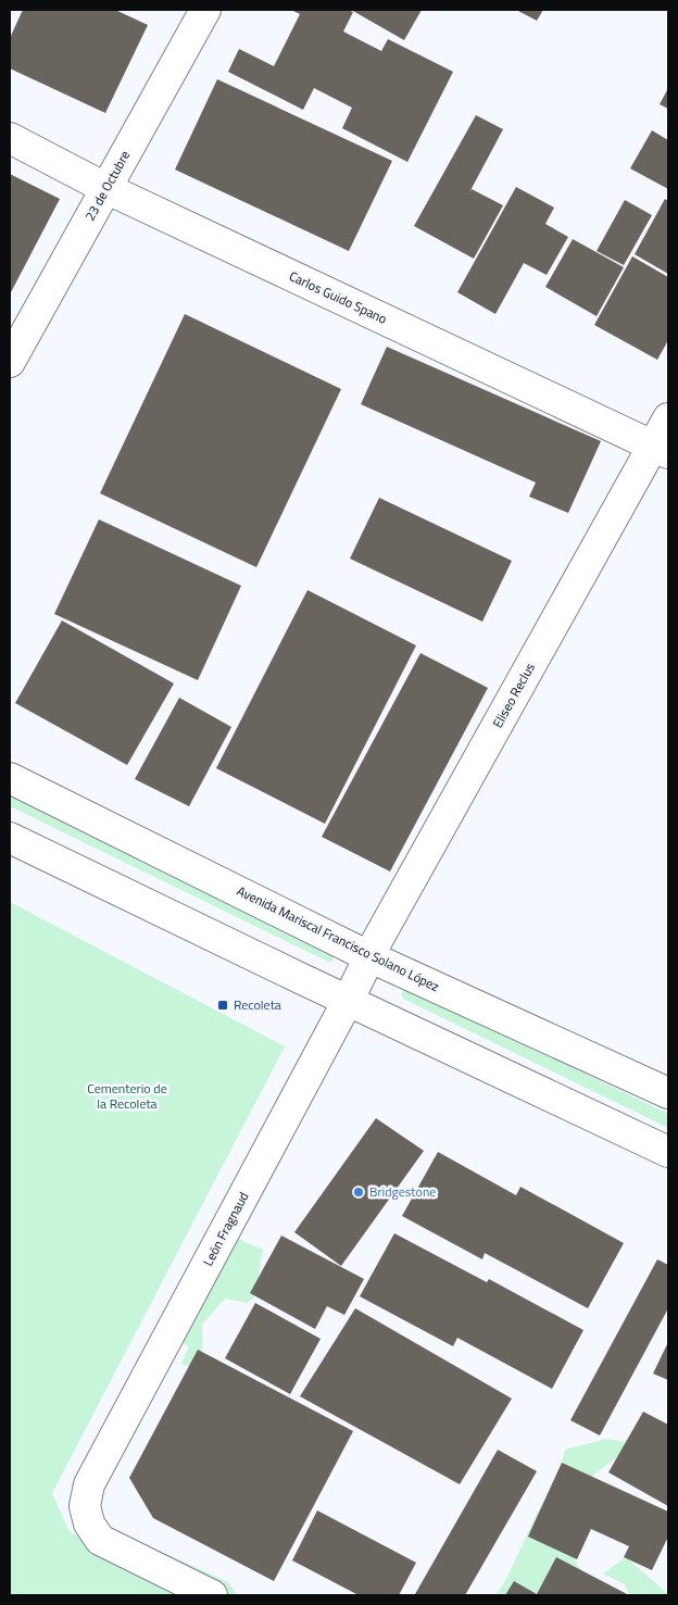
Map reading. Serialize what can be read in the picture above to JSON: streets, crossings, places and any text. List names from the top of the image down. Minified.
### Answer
{"streets":{"main road":["23 de Octubre","Carlos Guido Spano","Eliseo Reclus","Avenida Mariscal Francisco Solano López","León Fragnaud"]},"crossings":[["23 de Octubre","Carlos Guido Spano"],["Carlos Guido Spano","Eliseo Reclus"],["Eliseo Reclus","Avenida Mariscal Francisco Solano López"],["Eliseo Reclus","León Fragnaud"],["Avenida Mariscal Francisco Solano López","León Fragnaud"]],"parks":["Cementerio de la Recoleta"],"places":{"transit":["Recoleta"],"other":["Bridgestone"]}}
